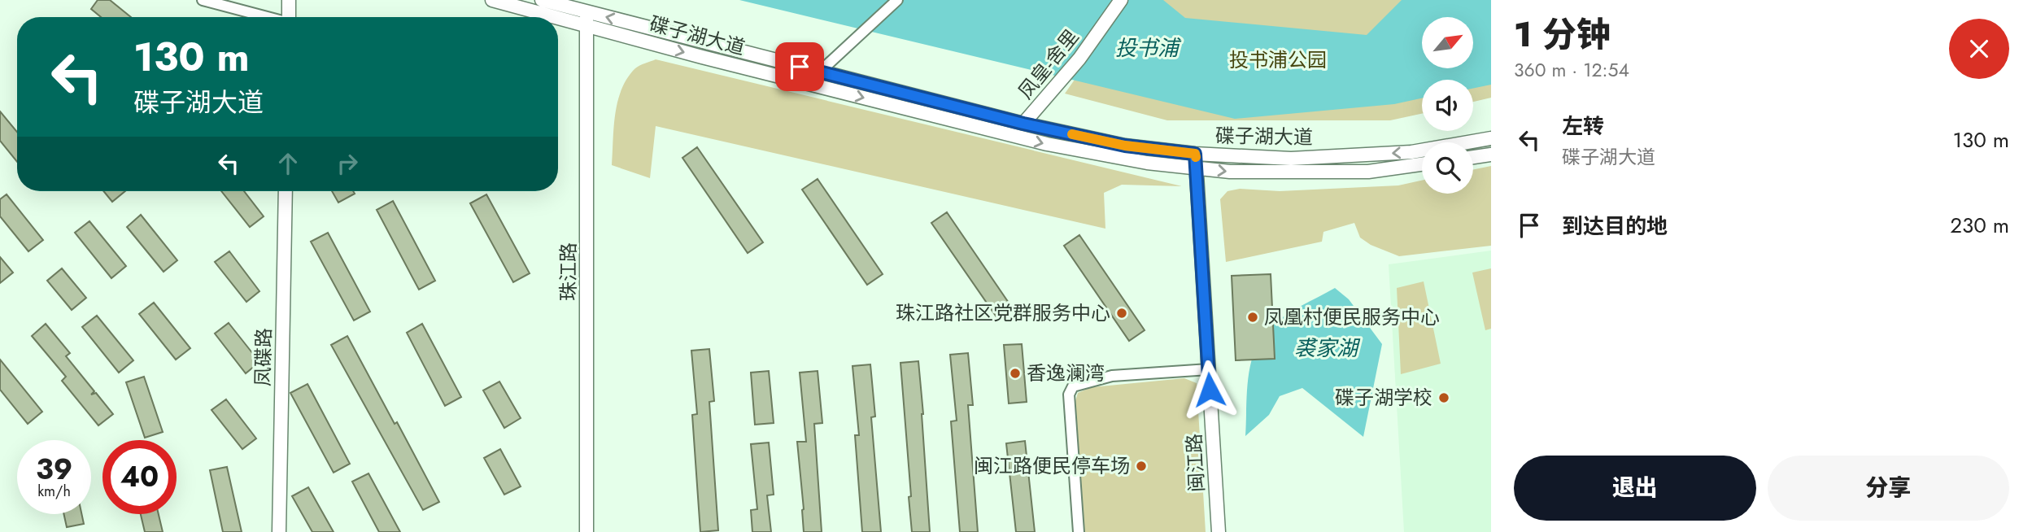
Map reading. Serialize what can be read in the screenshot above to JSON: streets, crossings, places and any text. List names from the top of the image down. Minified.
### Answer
{"streets":{"main road":["碟子湖大道","凤皇-舍里","珠江路","凤碟路","闽江路"]},"crossings":[["碟子湖大道","凤皇-舍里"],["碟子湖大道","珠江路"],["碟子湖大道","闽江路"]],"water":["投书浦","裘家湖"],"parks":["投书浦公园"],"places":["珠江路社区党群服务中心","凤凰村便民服务中心","香逸澜湾","碟子湖学校","闽江路便民停车场"],"north":"top right","page":{"heading":["1 分钟","360 m · 12:54"],"turn":["130 m","碟子湖大道"],"list":[{"name":"左转","note":"碟子湖大道","value":"130 m"},{"name":"到达目的地","value":"230 m"}],"speed":"39 km/h","limit":"40","buttons":["退出","分享"]}}
